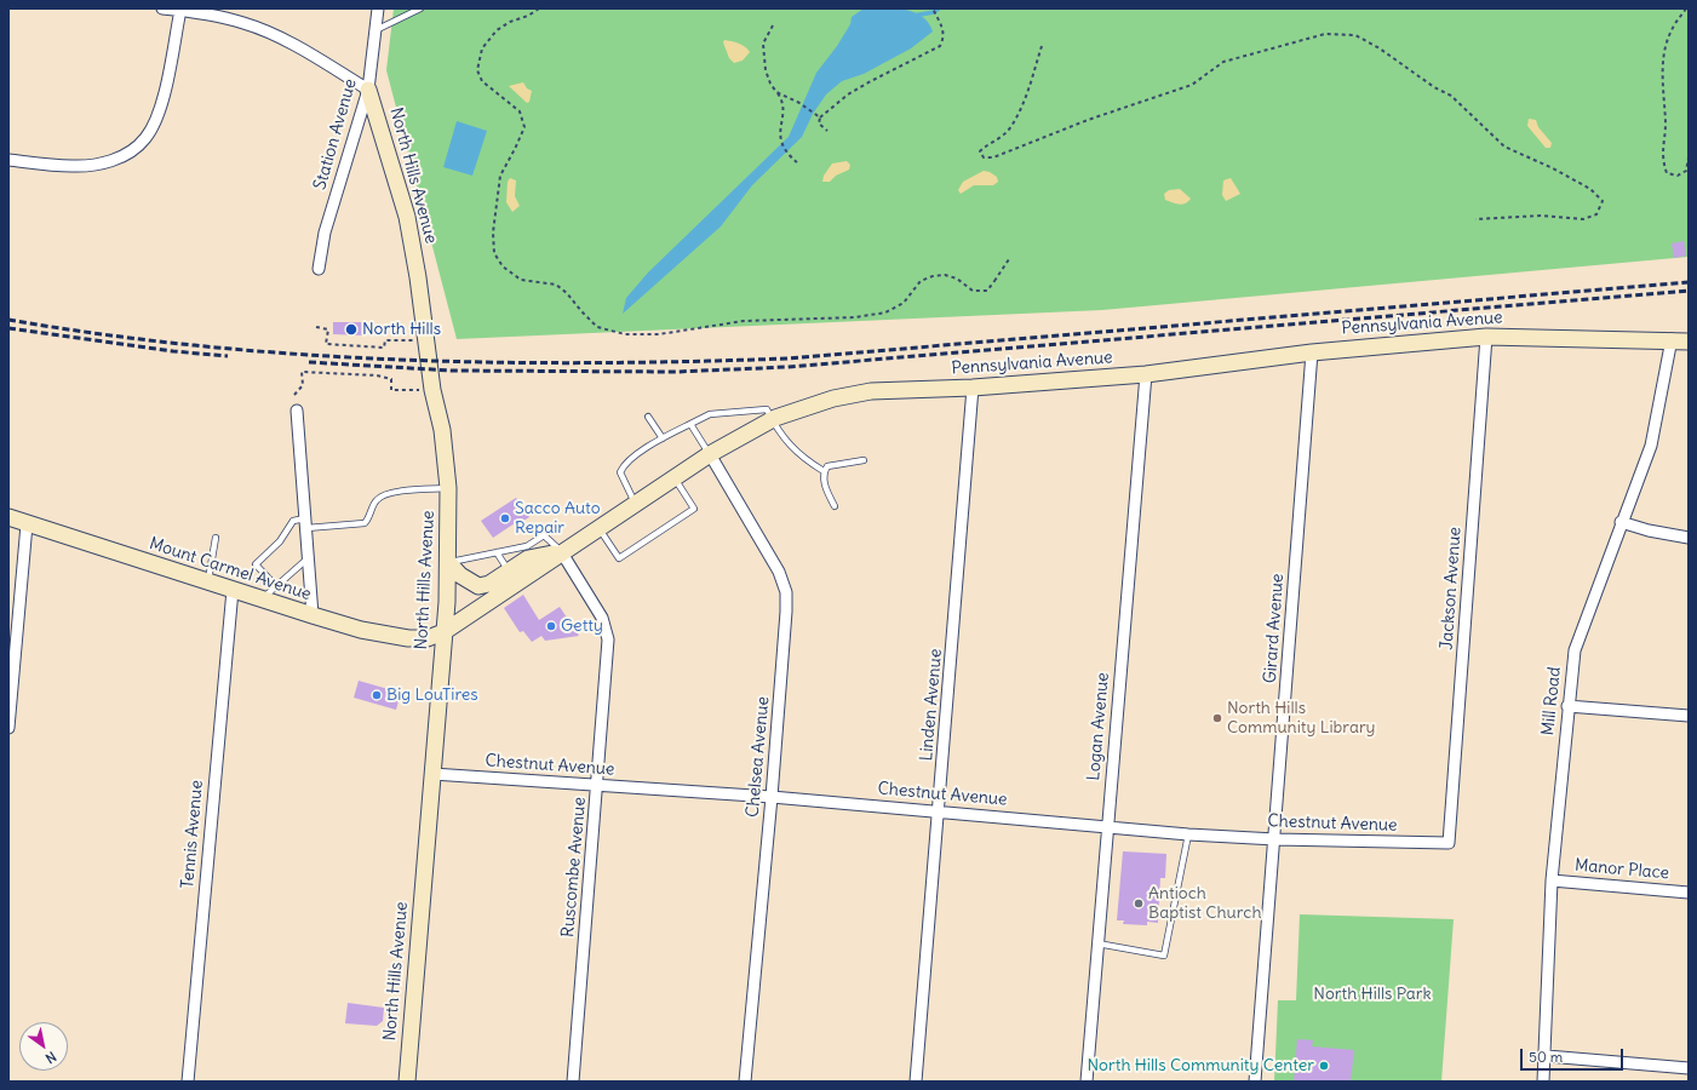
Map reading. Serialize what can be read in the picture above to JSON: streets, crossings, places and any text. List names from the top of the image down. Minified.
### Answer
{"streets":{"main road":["North Hills Avenue","Pennsylvania Avenue","Mount Carmel Avenue"],"street":["Station Avenue","Jackson Avenue","Girard Avenue","Mill Road","Linden Avenue","Logan Avenue","Chelsea Avenue","Chestnut Avenue","Tennis Avenue","Ruscombe Avenue","Manor Place"]},"crossings":[["Station Avenue","North Hills Avenue"],["North Hills Avenue","Pennsylvania Avenue"],["North Hills Avenue","Mount Carmel Avenue"],["North Hills Avenue","Chestnut Avenue"],["Pennsylvania Avenue","Mount Carmel Avenue"],["Pennsylvania Avenue","Jackson Avenue"],["Pennsylvania Avenue","Girard Avenue"],["Pennsylvania Avenue","Mill Road"],["Pennsylvania Avenue","Linden Avenue"],["Pennsylvania Avenue","Logan Avenue"],["Pennsylvania Avenue","Chelsea Avenue"],["Pennsylvania Avenue","Ruscombe Avenue"],["Mount Carmel Avenue","Tennis Avenue"],["Jackson Avenue","Chestnut Avenue"],["Girard Avenue","Chestnut Avenue"],["Mill Road","Manor Place"],["Linden Avenue","Chestnut Avenue"],["Logan Avenue","Chestnut Avenue"],["Chelsea Avenue","Chestnut Avenue"],["Chestnut Avenue","Ruscombe Avenue"]],"parks":["North Hills Park"],"places":["North Hills","Sacco Auto Repair","Getty","Big LouTires","North Hills Community Library","Antioch Baptist Church","North Hills Community Center"],"scale_bar":"50 m","north":"bottom right"}
